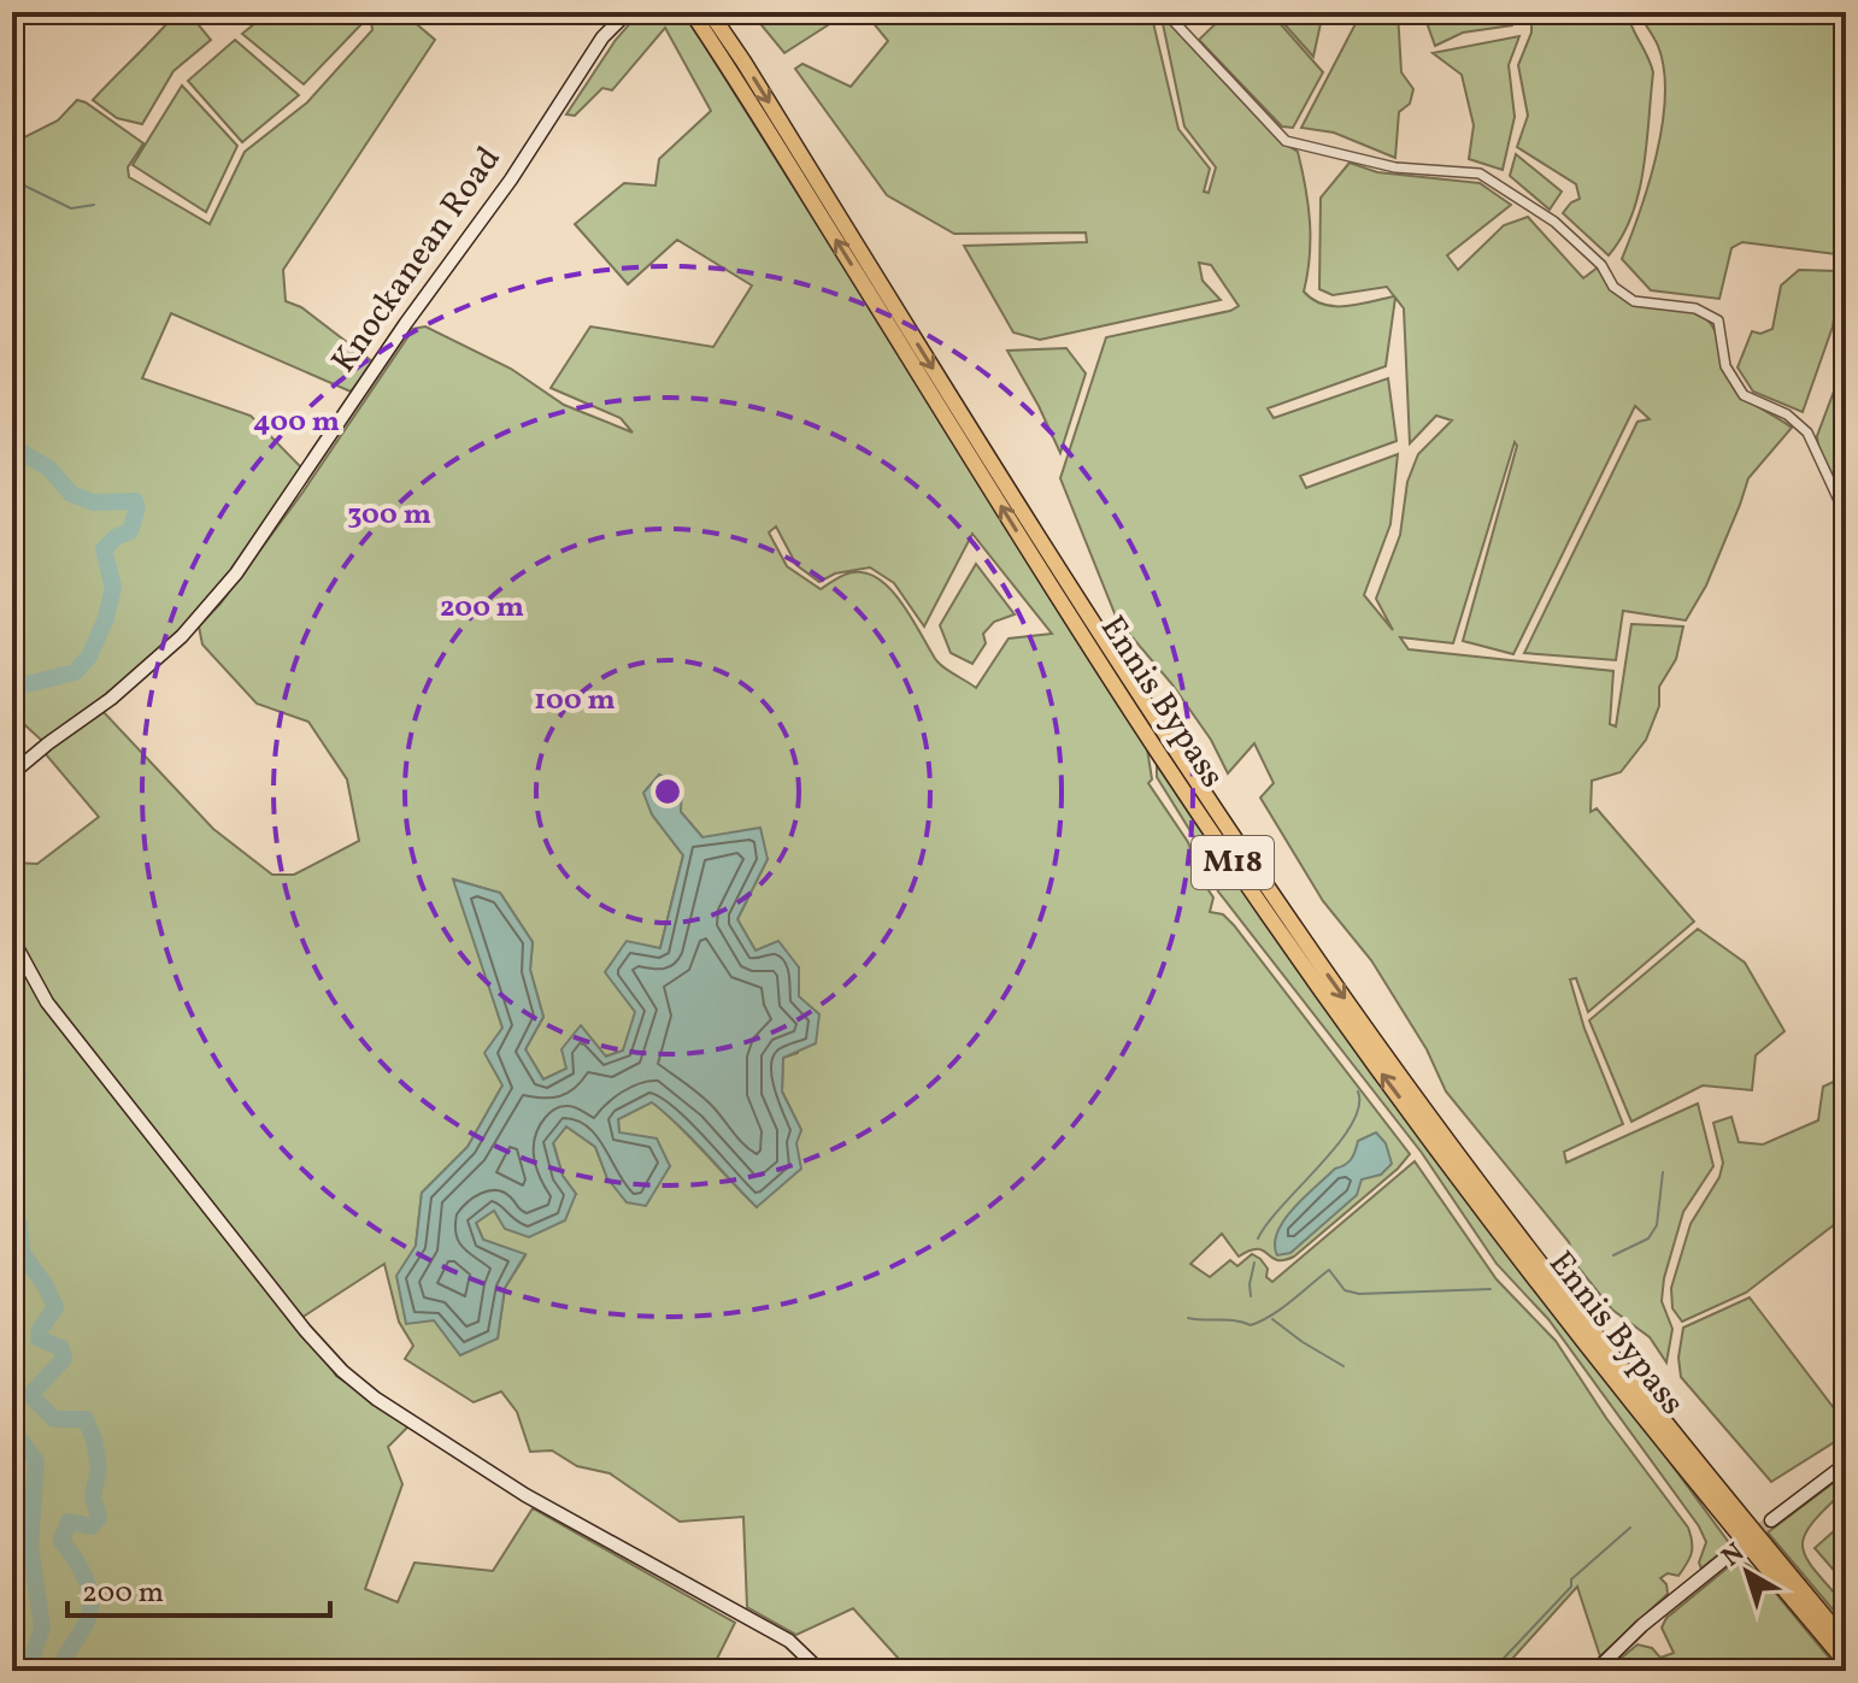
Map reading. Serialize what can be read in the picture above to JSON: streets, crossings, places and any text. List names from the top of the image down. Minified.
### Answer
{"streets":{"highway":["Ennis Bypass","M18"],"street":["Knockanean Road"]},"scale_bar":"200 m","north":"top left","rings":["400 m","300 m","200 m","100 m"]}
